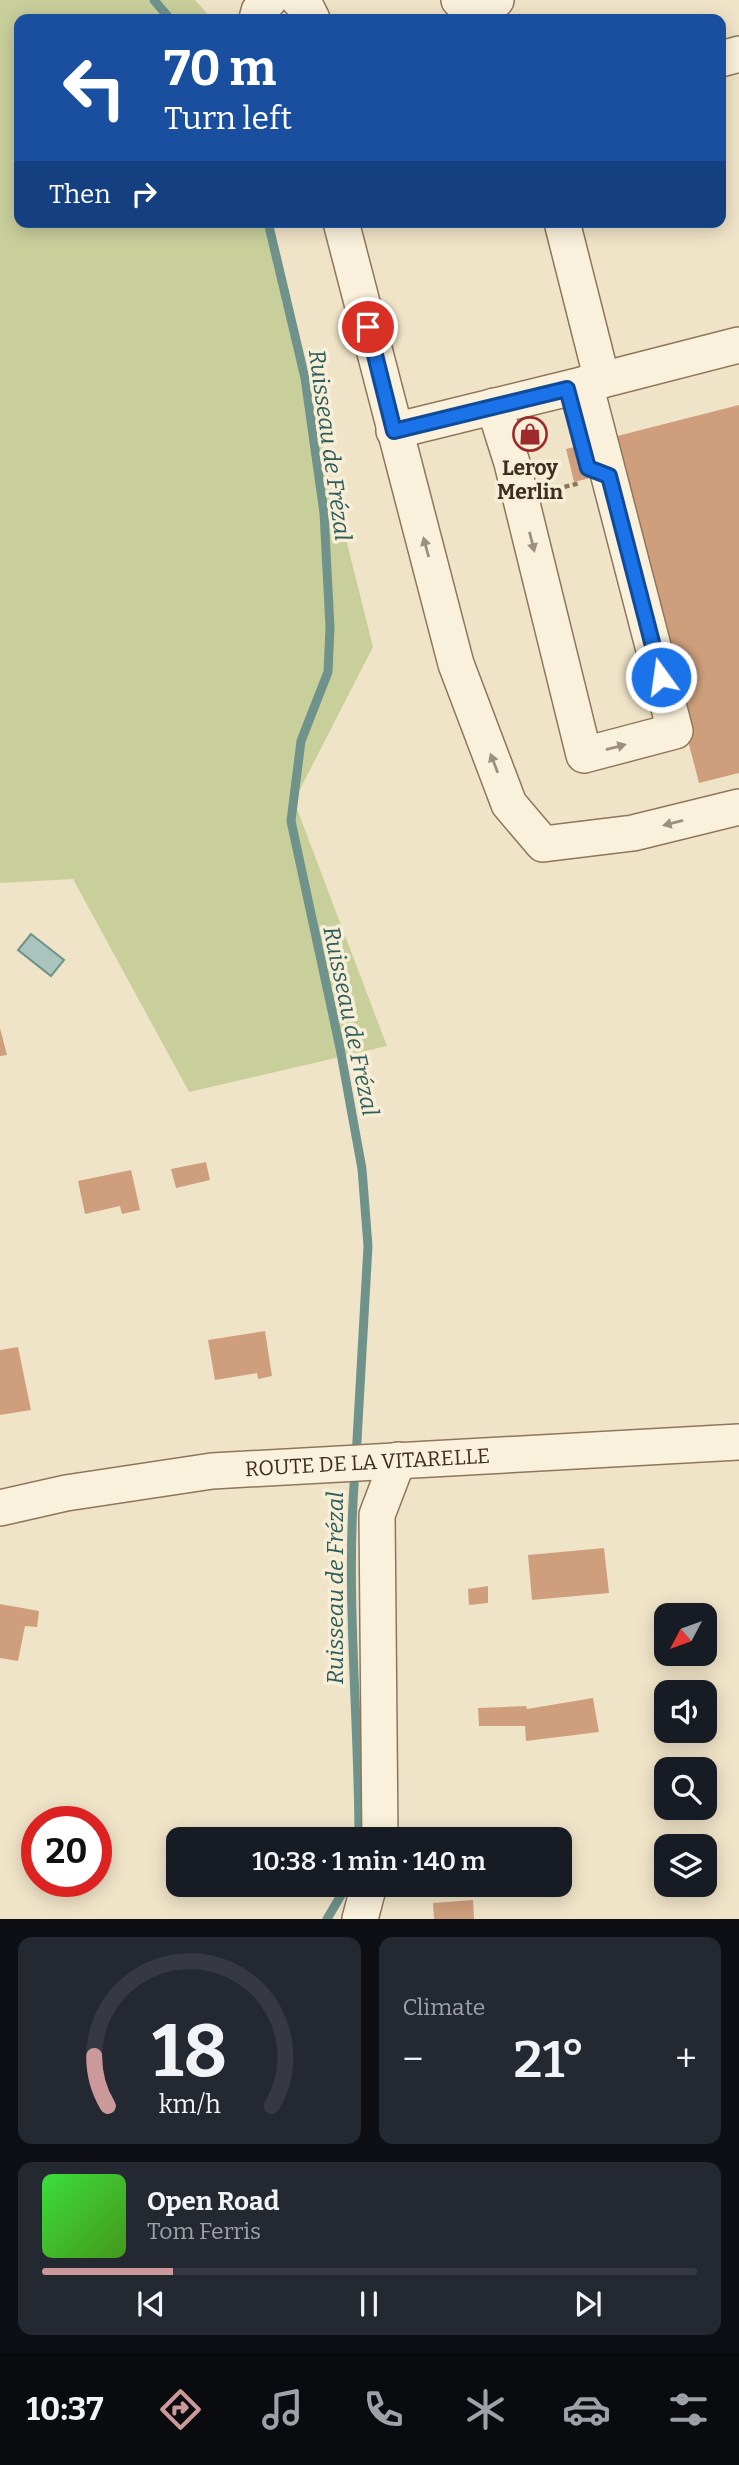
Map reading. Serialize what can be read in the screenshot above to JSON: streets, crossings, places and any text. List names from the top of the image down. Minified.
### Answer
{"streets":{"street":["ROUTE DE LA VITARELLE"]},"water":["Ruisseau de Frézal"],"places":{"shop":["Leroy Merlin"]},"north":"bottom left","page":{"turn":["70 m","Turn left"],"then":"Then","limit":"20","trip":"10:38 · 1 min · 140 m","tile":"Climate","heat":["−","21°","+"],"song":["Open Road","Tom Ferris"],"tabs":"10:37","gauge":["18","km/h"]}}
